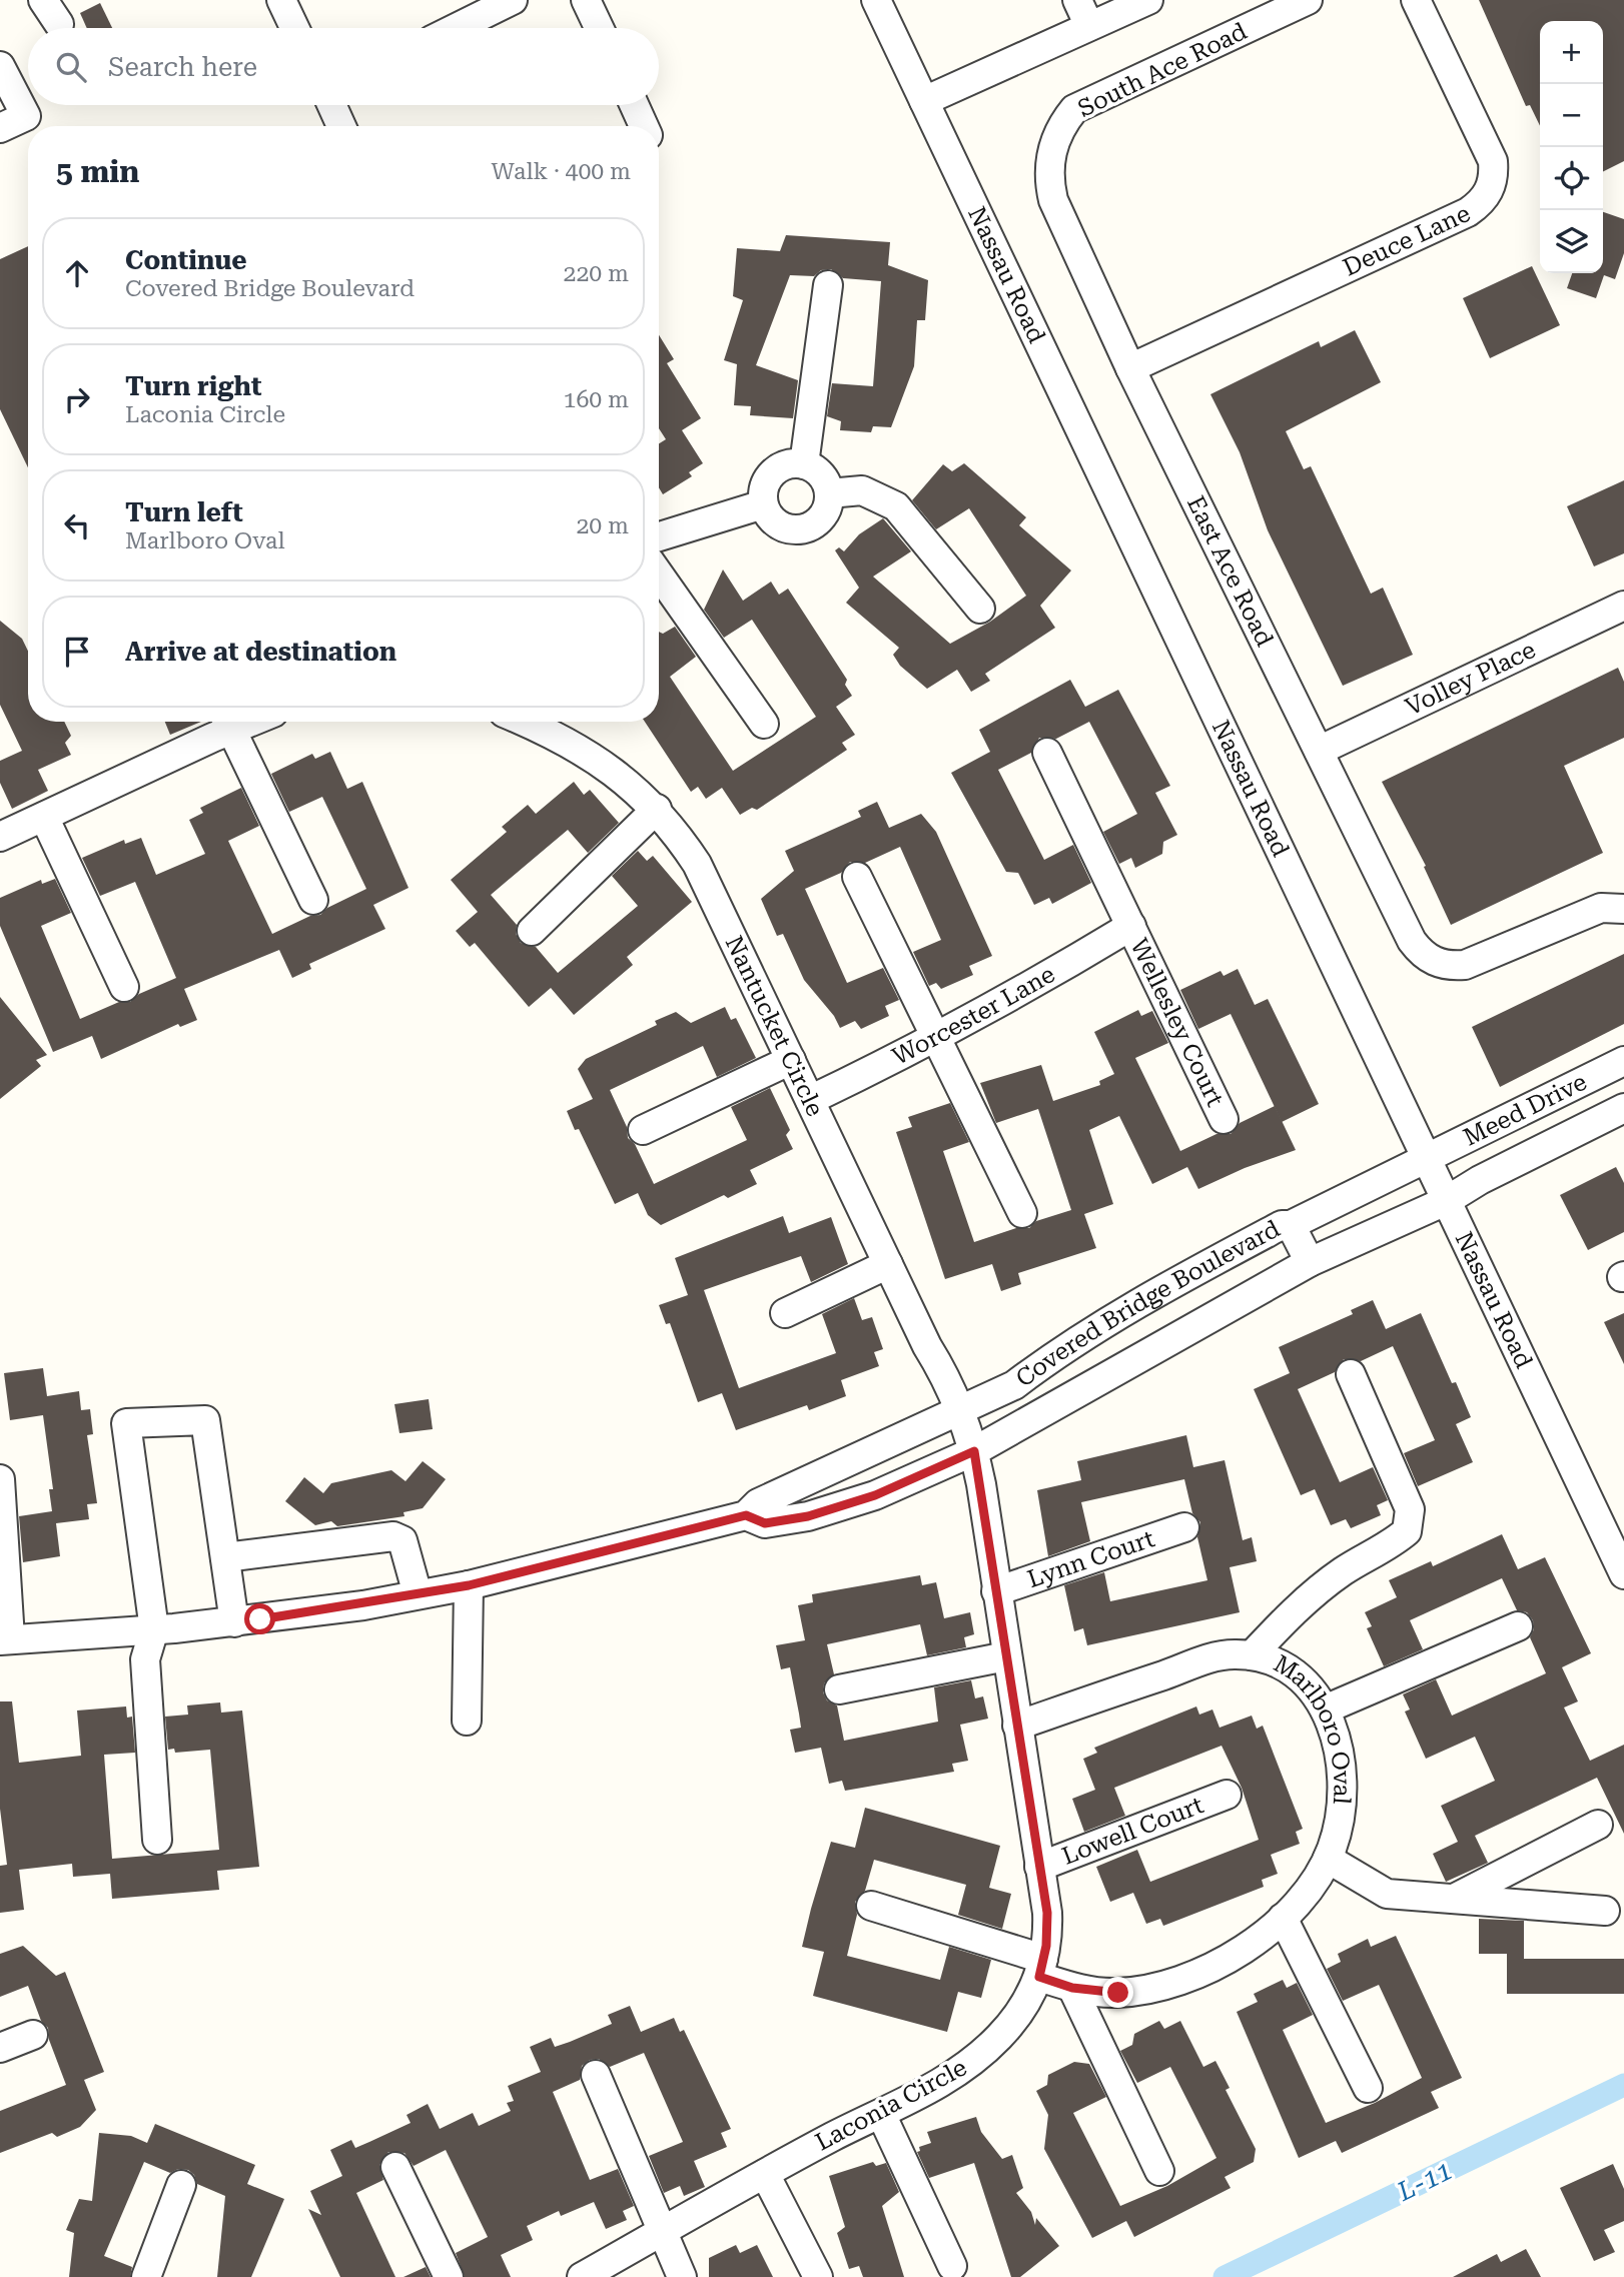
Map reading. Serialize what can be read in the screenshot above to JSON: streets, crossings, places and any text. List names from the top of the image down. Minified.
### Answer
{"streets":{"street":["South Ace Road","Deuce Lane","Nassau Road","East Ace Road","Volley Place","Worcester Lane","Wellesley Court","Nantucket Circle","Meed Drive","Covered Bridge Boulevard","Lynn Court","Marlboro Oval","Lowell Court","Laconia Circle"]},"crossings":[["South Ace Road","East Ace Road"],["Deuce Lane","East Ace Road"],["Nassau Road","Meed Drive"],["East Ace Road","Volley Place"],["Worcester Lane","Wellesley Court"],["Worcester Lane","Nantucket Circle"],["Nantucket Circle","Covered Bridge Boulevard"],["Nantucket Circle","Laconia Circle"],["Meed Drive","Covered Bridge Boulevard"],["Covered Bridge Boulevard","Laconia Circle"],["Lynn Court","Laconia Circle"],["Marlboro Oval","Laconia Circle"],["Lowell Court","Laconia Circle"]],"water":["L-11"],"page":{"map_buttons":["+","−"],"search":"Search here","heading":["5 min","Walk · 400 m"],"list":[["Continue","Covered Bridge Boulevard","220 m"],["Turn right","Laconia Circle","160 m"],["Turn left","Marlboro Oval","20 m"],"Arrive at destination"]}}
